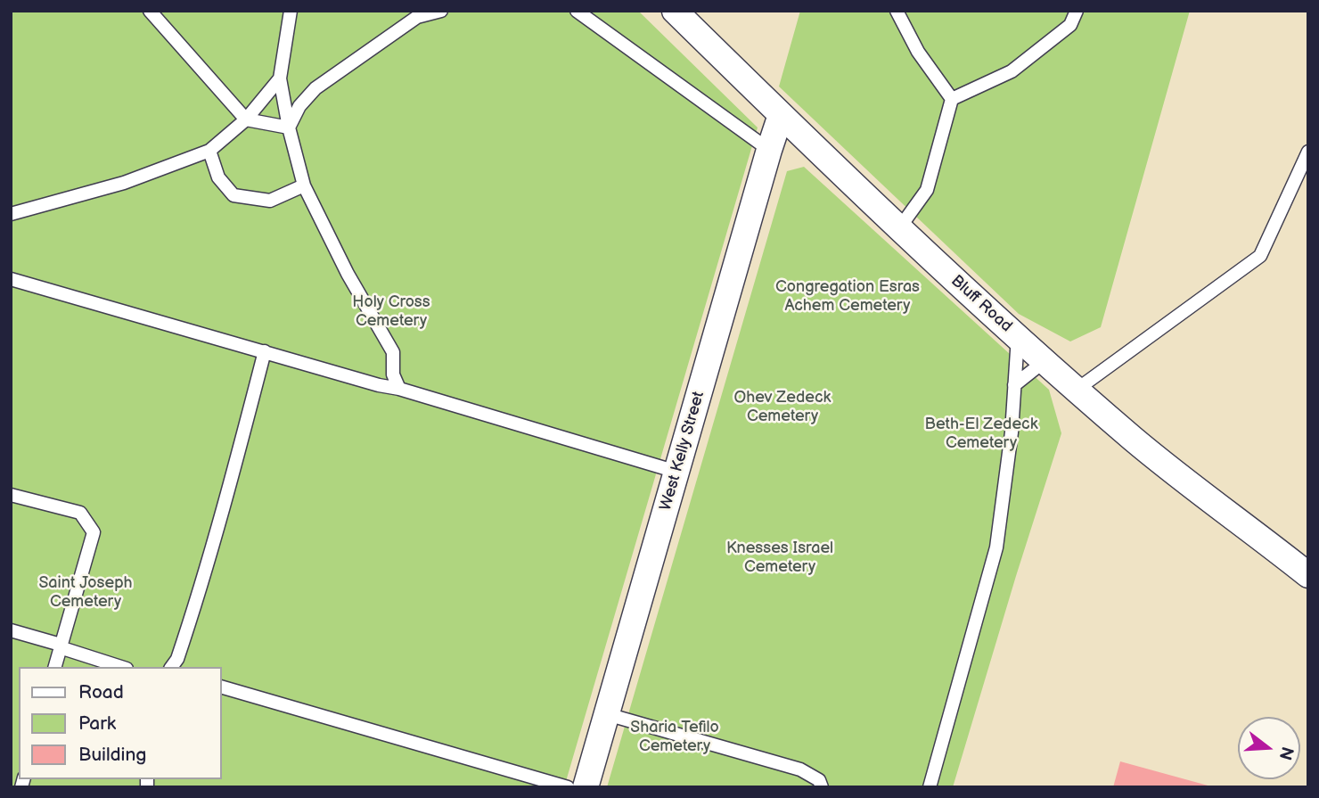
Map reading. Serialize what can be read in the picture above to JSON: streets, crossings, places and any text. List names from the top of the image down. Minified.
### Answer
{"streets":{"street":["Bluff Road","West Kelly Street"]},"crossings":[["Bluff Road","West Kelly Street"]],"parks":["Congregation Esras Achem Cemetery","Holy Cross Cemetery","Ohev Zedeck Cemetery","Beth-El Zedeck Cemetery","Knesses Israel Cemetery","Saint Joseph Cemetery","Sharia Tefilo Cemetery"],"legend":["Road","Park","Building"],"north":"right"}
